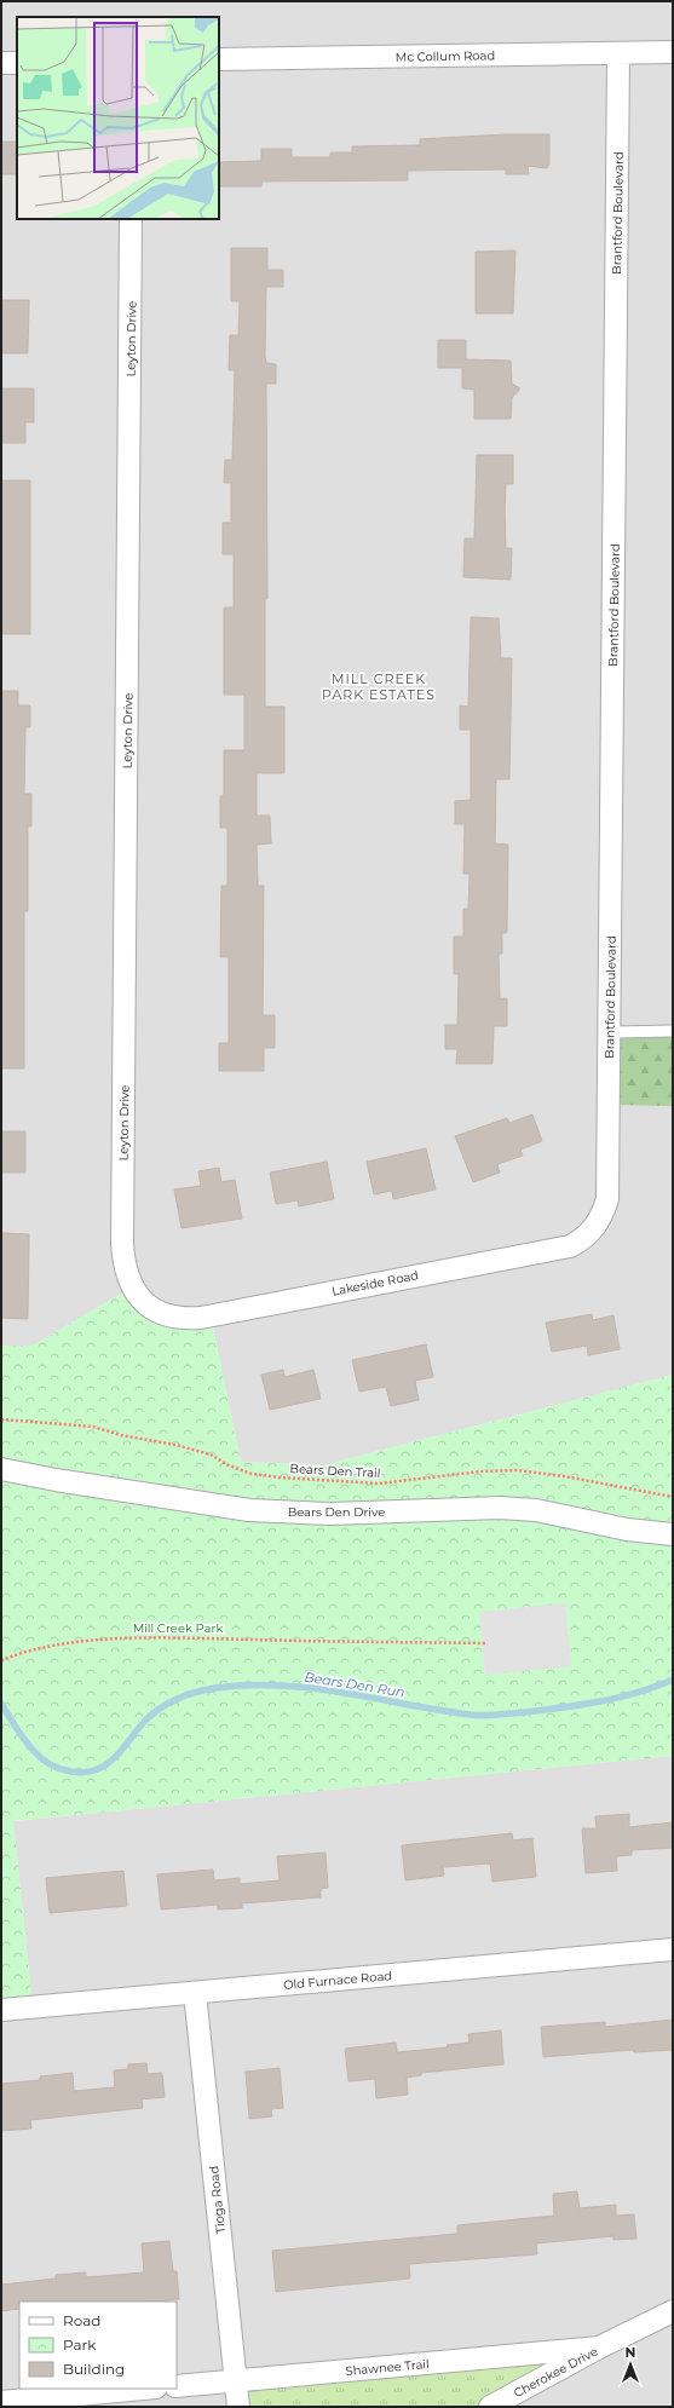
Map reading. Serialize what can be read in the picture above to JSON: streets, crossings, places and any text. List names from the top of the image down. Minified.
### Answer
{"streets":{"street":["Mc Collum Road","Brantford Boulevard","Leyton Drive","Lakeside Road","Bears Den Drive","Old Furnace Road","Tioga Road","Shawnee Trail","Cherokee Drive"],"path":["Bears Den Trail"]},"crossings":[["Mc Collum Road","Brantford Boulevard"],["Brantford Boulevard","Lakeside Road"],["Leyton Drive","Lakeside Road"],["Old Furnace Road","Tioga Road"],["Tioga Road","Shawnee Trail"],["Shawnee Trail","Cherokee Drive"]],"districts":["MILL CREEK PARK ESTATES"],"water":["Bears Den Run"],"parks":["Mill Creek Park"],"legend":["Road","Park","Building"],"north":"top"}
